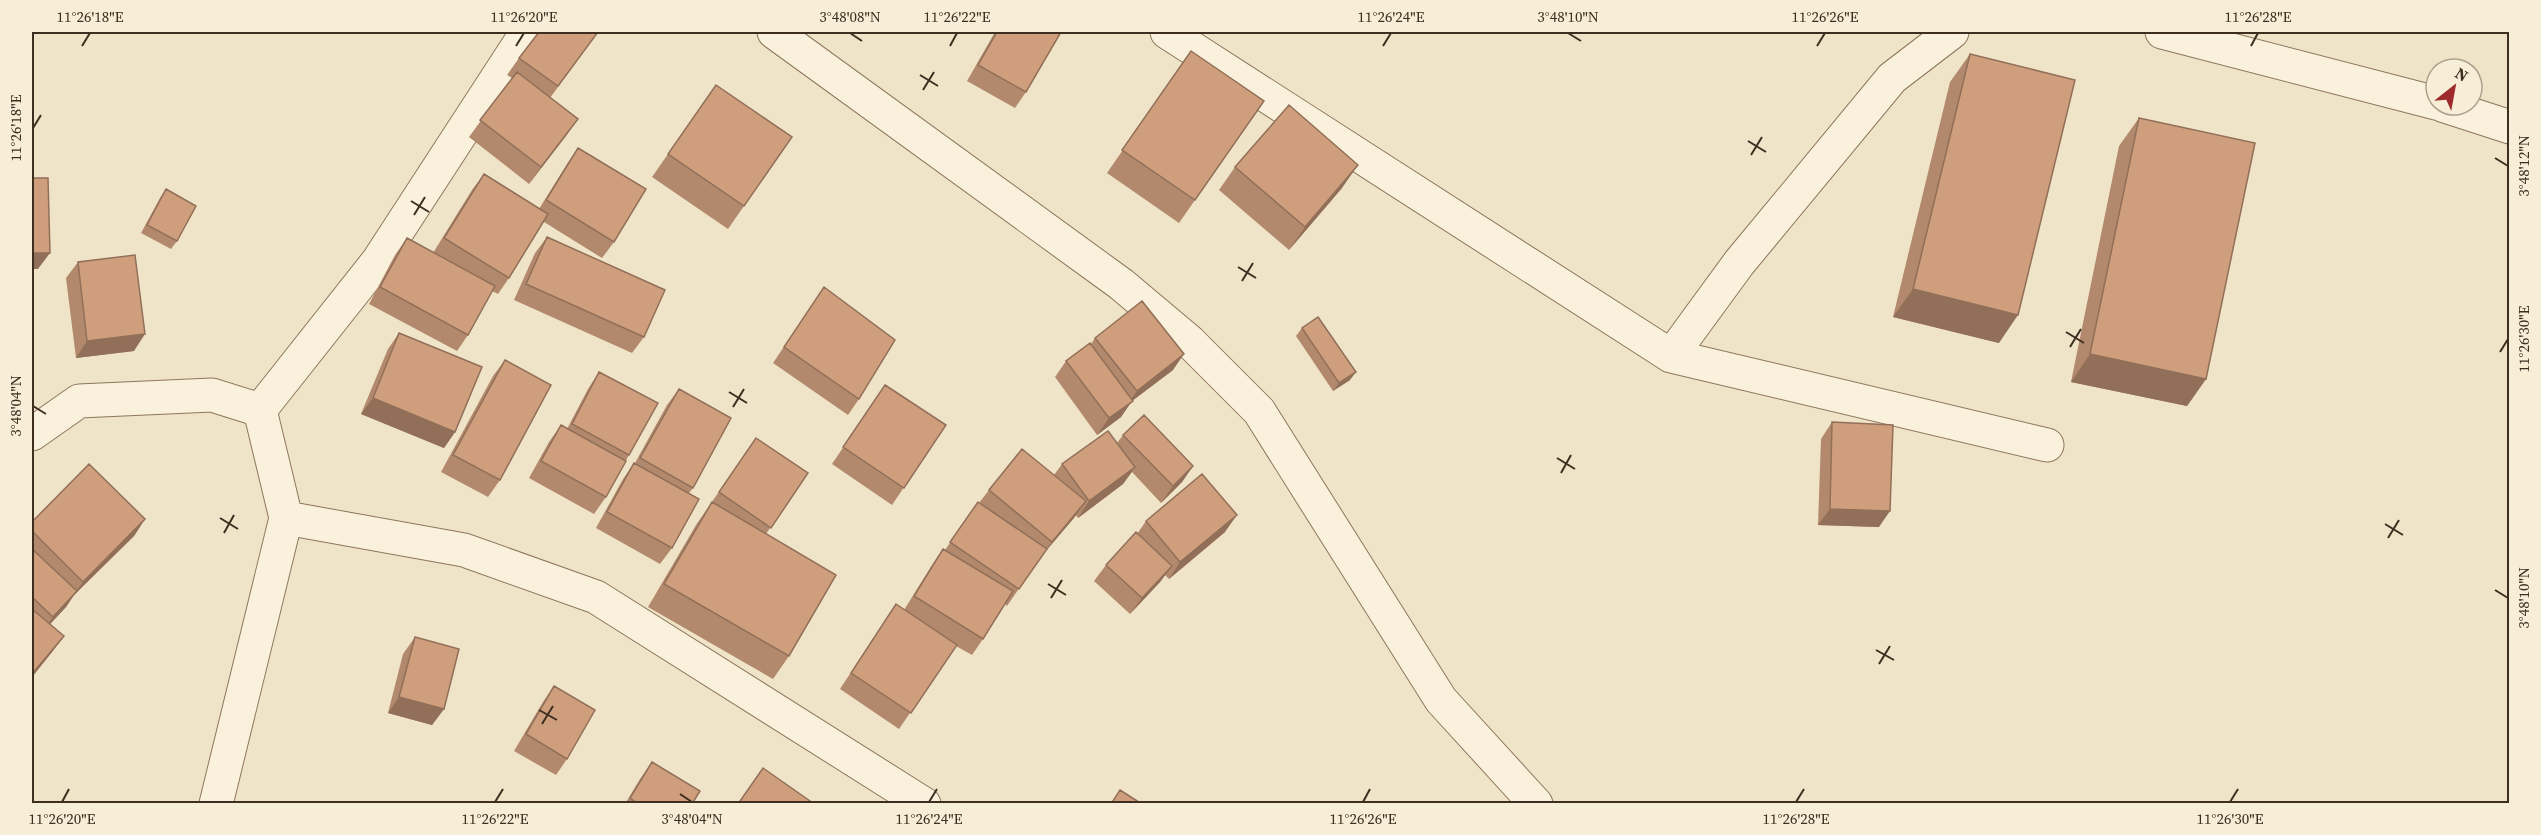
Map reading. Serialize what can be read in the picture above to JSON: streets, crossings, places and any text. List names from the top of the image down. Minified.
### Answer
{"north":"top right","coordinates":["11°26'18\"E","11°26'20\"E","3°48'08\"N","11°26'22\"E","11°26'24\"E","3°48'10\"N","11°26'26\"E","11°26'28\"E","3°48'12\"N","11°26'30\"E","3°48'04\"N"]}
